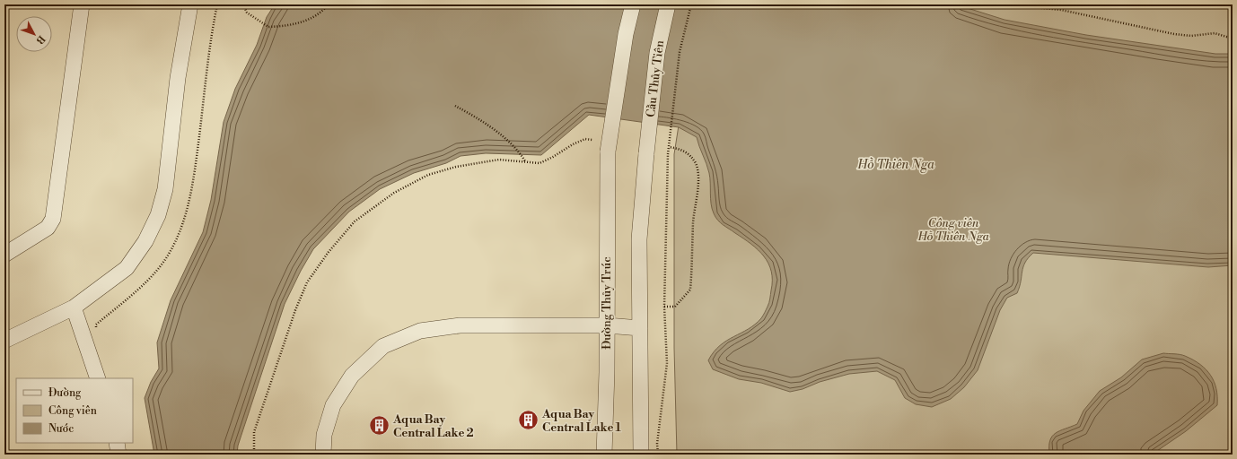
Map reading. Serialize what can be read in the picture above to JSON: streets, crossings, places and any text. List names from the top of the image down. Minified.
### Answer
{"streets":{"street":["Cầu Thủy Tiên","Đường Thủy Trúc"]},"water":["Hồ Thiên Nga"],"parks":["Công viên Hồ Thiên Nga"],"places":{"building":["Aqua Bay Central Lake 1","Aqua Bay Central Lake 2"]},"legend":["Đường","Công viên","Nước"],"north":"bottom right"}
